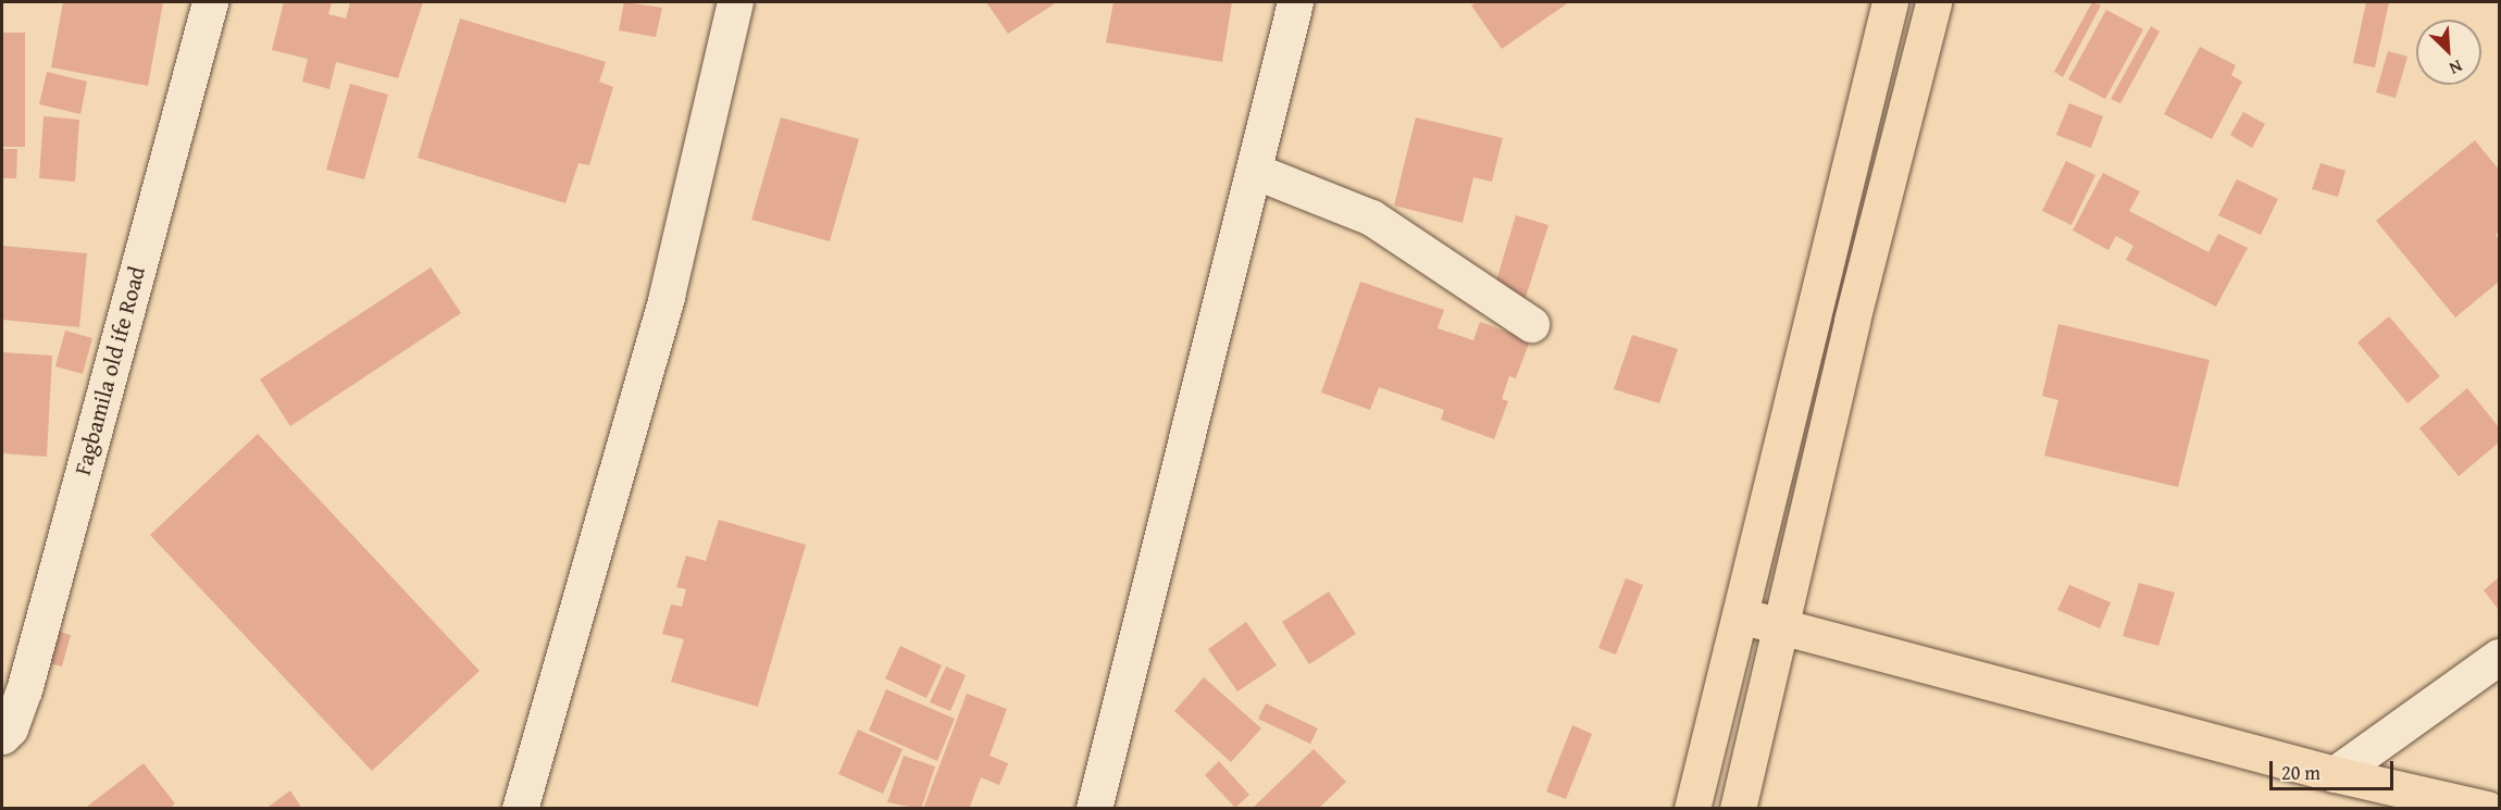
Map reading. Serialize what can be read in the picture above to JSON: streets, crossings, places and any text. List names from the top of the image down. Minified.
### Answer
{"streets":{"street":["Fagbamila old ife Road"]},"scale_bar":"20 m","north":"bottom right"}
